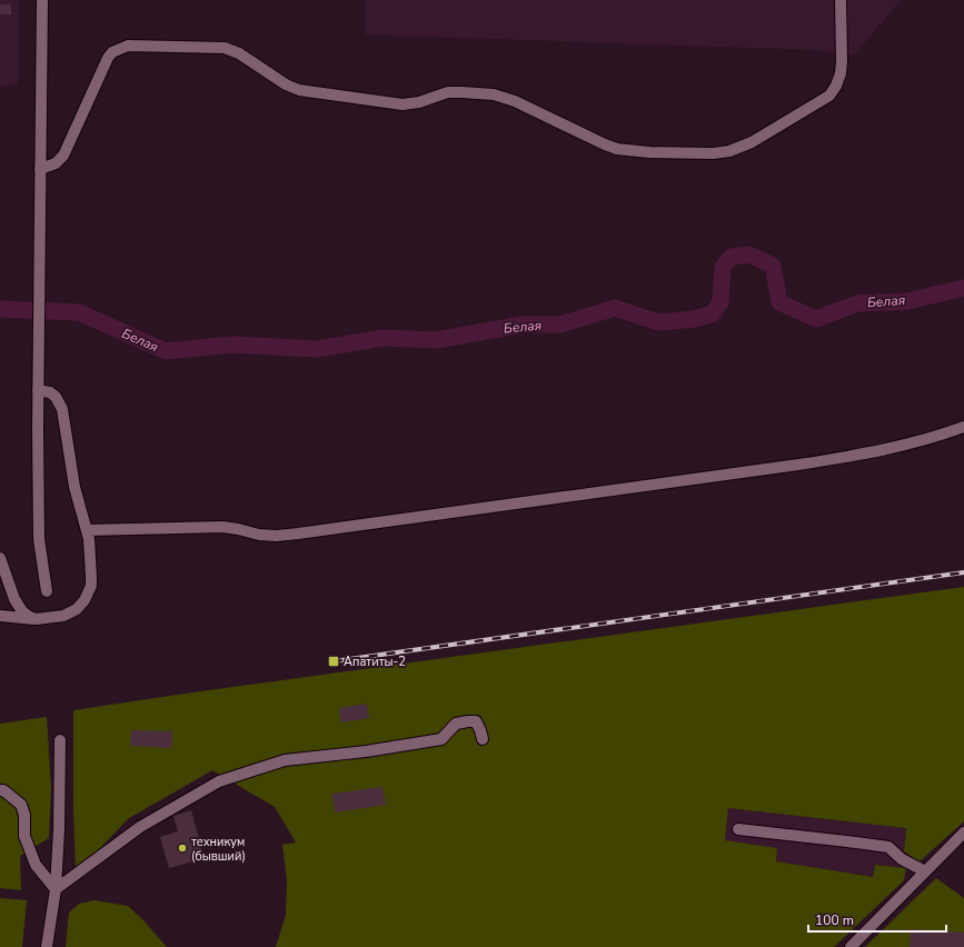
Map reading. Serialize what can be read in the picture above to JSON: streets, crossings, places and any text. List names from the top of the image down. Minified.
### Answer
{"water":["Белая"],"places":{"transit":["Апатиты-2"],"other":["техникум (бывший)"]},"scale_bar":"100 m"}
